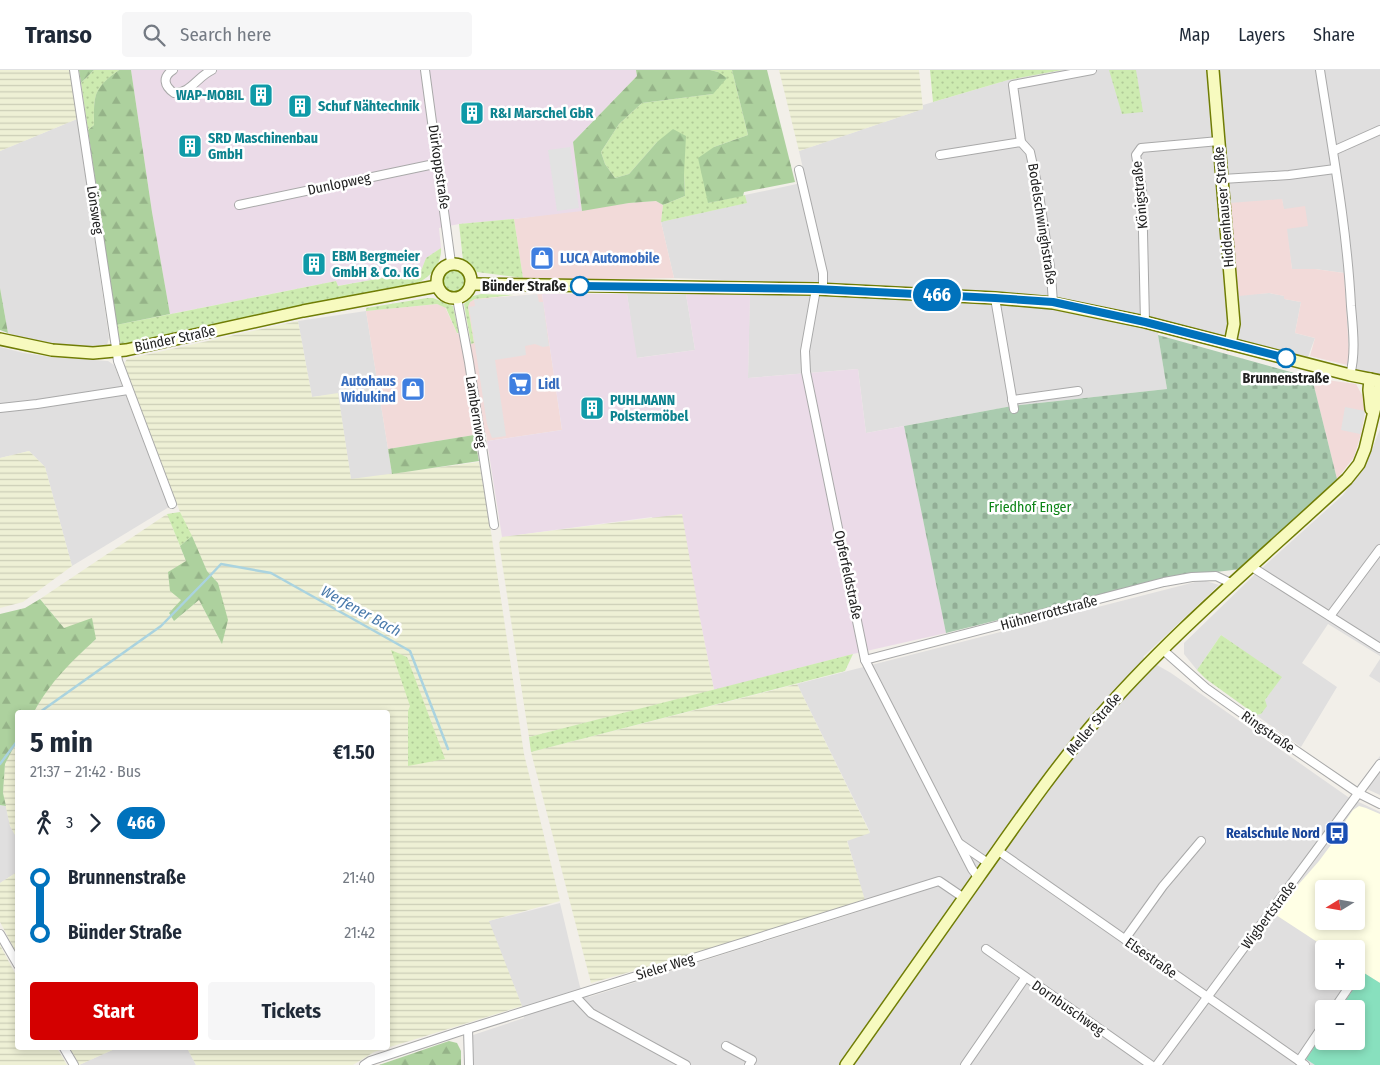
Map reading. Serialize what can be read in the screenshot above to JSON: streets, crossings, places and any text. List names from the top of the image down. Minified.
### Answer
{"streets":{"street":["Dürkoppstraße","Dunlopweg","Königstraße","Hiddenhauser Straße","Lönsweg","Bodelschwinghstraße","Bünder Straße","Lambernweg","Opferfeldstraße","Hühnerrottstraße","Meller Straße","Ringstraße","Wigbertstraße","Elsestraße","Sieler Weg","Dornbuschweg"]},"crossings":[["Dürkoppstraße","Dunlopweg"],["Dürkoppstraße","Bünder Straße"],["Dürkoppstraße","Lambernweg"],["Königstraße","Hiddenhauser Straße"],["Lönsweg","Bünder Straße"],["Bünder Straße","Lambernweg"],["Opferfeldstraße","Hühnerrottstraße"],["Opferfeldstraße","Meller Straße"],["Hühnerrottstraße","Meller Straße"],["Meller Straße","Ringstraße"],["Meller Straße","Elsestraße"],["Meller Straße","Sieler Weg"],["Ringstraße","Wigbertstraße"],["Wigbertstraße","Elsestraße"]],"water":["Werfener Bach"],"parks":["Friedhof Enger"],"places":{"building":["WAP-MOBIL","Schuf Nähtechnik","R&I Marschel GbR","SRD Maschinenbau GmbH","EBM Bergmeier GmbH & Co. KG","PUHLMANN Polstermöbel"],"shop":["LUCA Automobile","Autohaus Widukind"],"other":["Bünder Straße","Brunnenstraße"],"supermarket":["Lidl"],"bus stop":["Realschule Nord"]},"lines":["bus line 466"],"north":"left","page":{"header":"Transo","search":"Search here","nav":["Map","Layers","Share"],"on_map":"466","heading":["5 min","21:37 – 21:42 · Bus","€1.50"],"legs":["3","466"],"list":[{"name":"Brunnenstraße","value":"21:40"},{"name":"Bünder Straße","value":"21:42"}],"map_buttons":["+","−"],"buttons":["Start","Tickets"]}}
